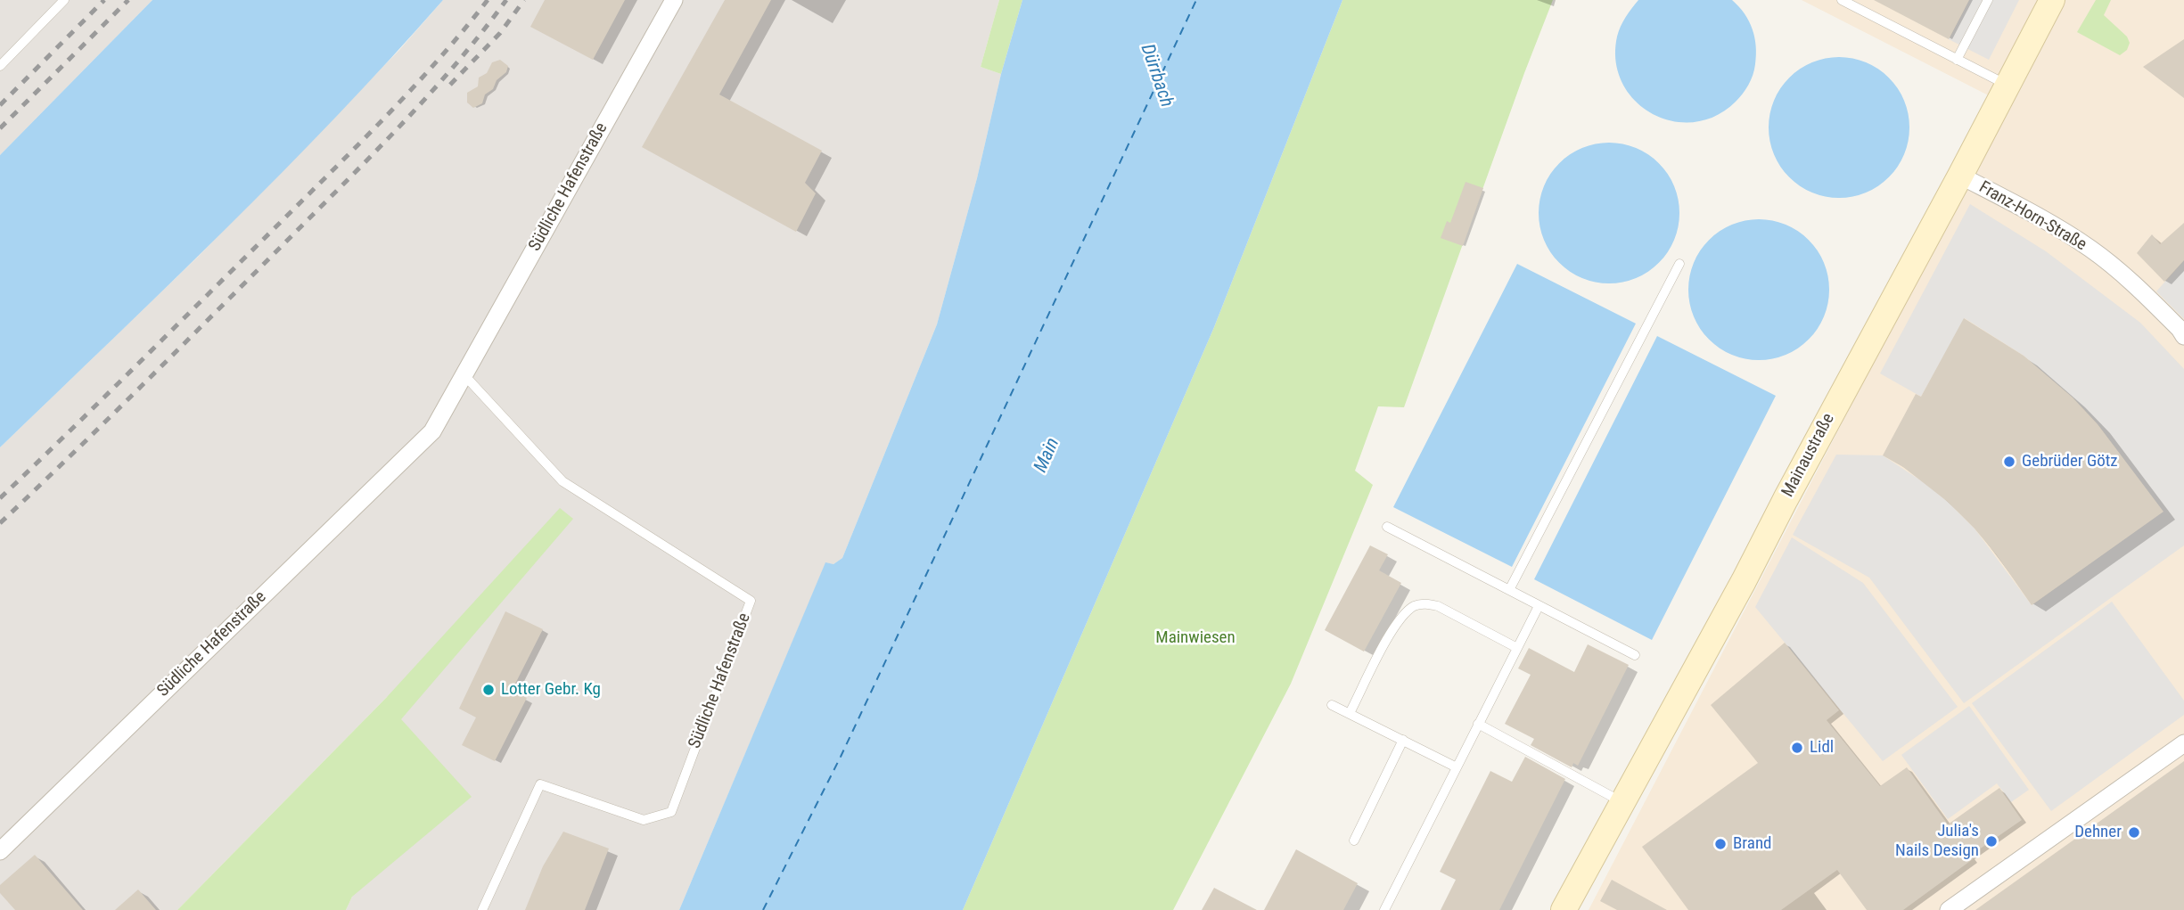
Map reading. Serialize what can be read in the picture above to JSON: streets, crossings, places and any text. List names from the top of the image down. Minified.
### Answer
{"streets":{"main road":["Mainaustraße"],"street":["Südliche Hafenstraße","Franz-Horn-Straße"]},"crossings":[["Franz-Horn-Straße","Mainaustraße"]],"water":["Dürrbach","Main"],"parks":["Mainwiesen"],"places":["Gebrüder Götz","Lotter Gebr. Kg","Lidl","Dehner","Julia's Nails Design","Brand"]}
